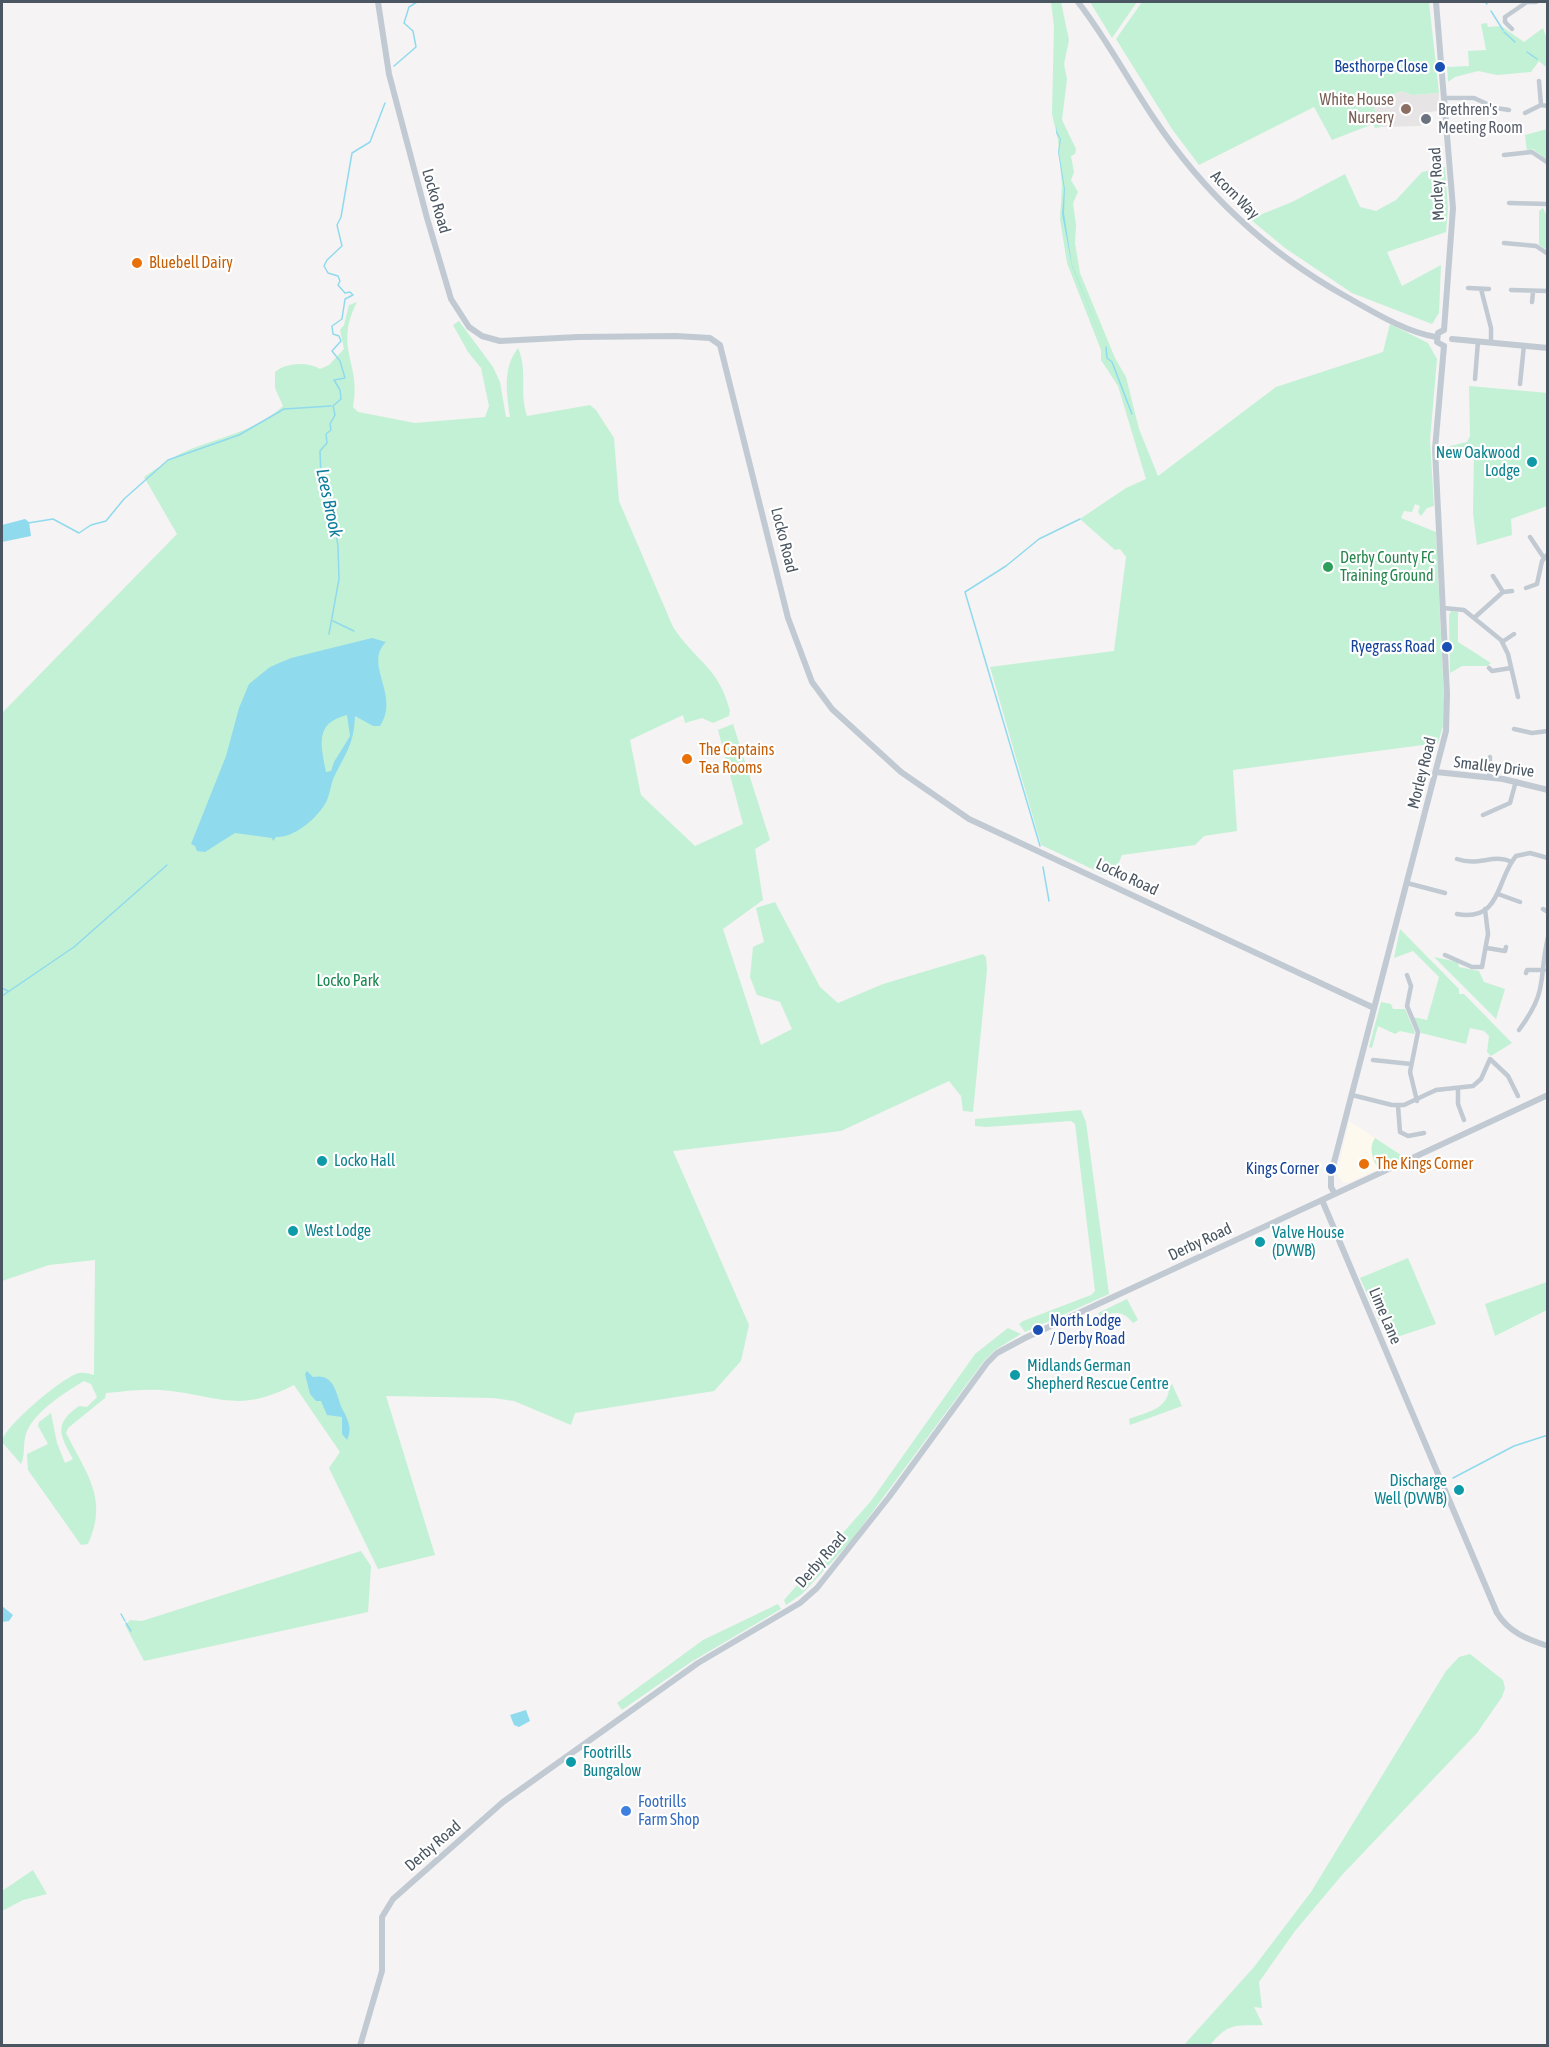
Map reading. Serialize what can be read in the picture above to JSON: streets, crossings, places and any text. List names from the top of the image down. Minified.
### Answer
{"streets":{"street":["Morley Road","Acorn Way","Locko Road","Smalley Drive","Derby Road","Lime Lane"]},"crossings":[["Morley Road","Acorn Way"],["Morley Road","Locko Road"],["Morley Road","Smalley Drive"],["Derby Road","Lime Lane"]],"water":["Lees Brook"],"parks":["Locko Park"],"places":["Besthorpe Close","White House Nursery","Brethren's Meeting Room","Bluebell Dairy","New Oakwood Lodge","Derby County FC Training Ground","Ryegrass Road","The Captains Tea Rooms","Locko Hall","The Kings Corner","Kings Corner","West Lodge","Valve House (DVWB)","North Lodge / Derby Road","Midlands German Shepherd Rescue Centre","Discharge Well (DVWB)","Footrills Bungalow","Footrills Farm Shop"]}
